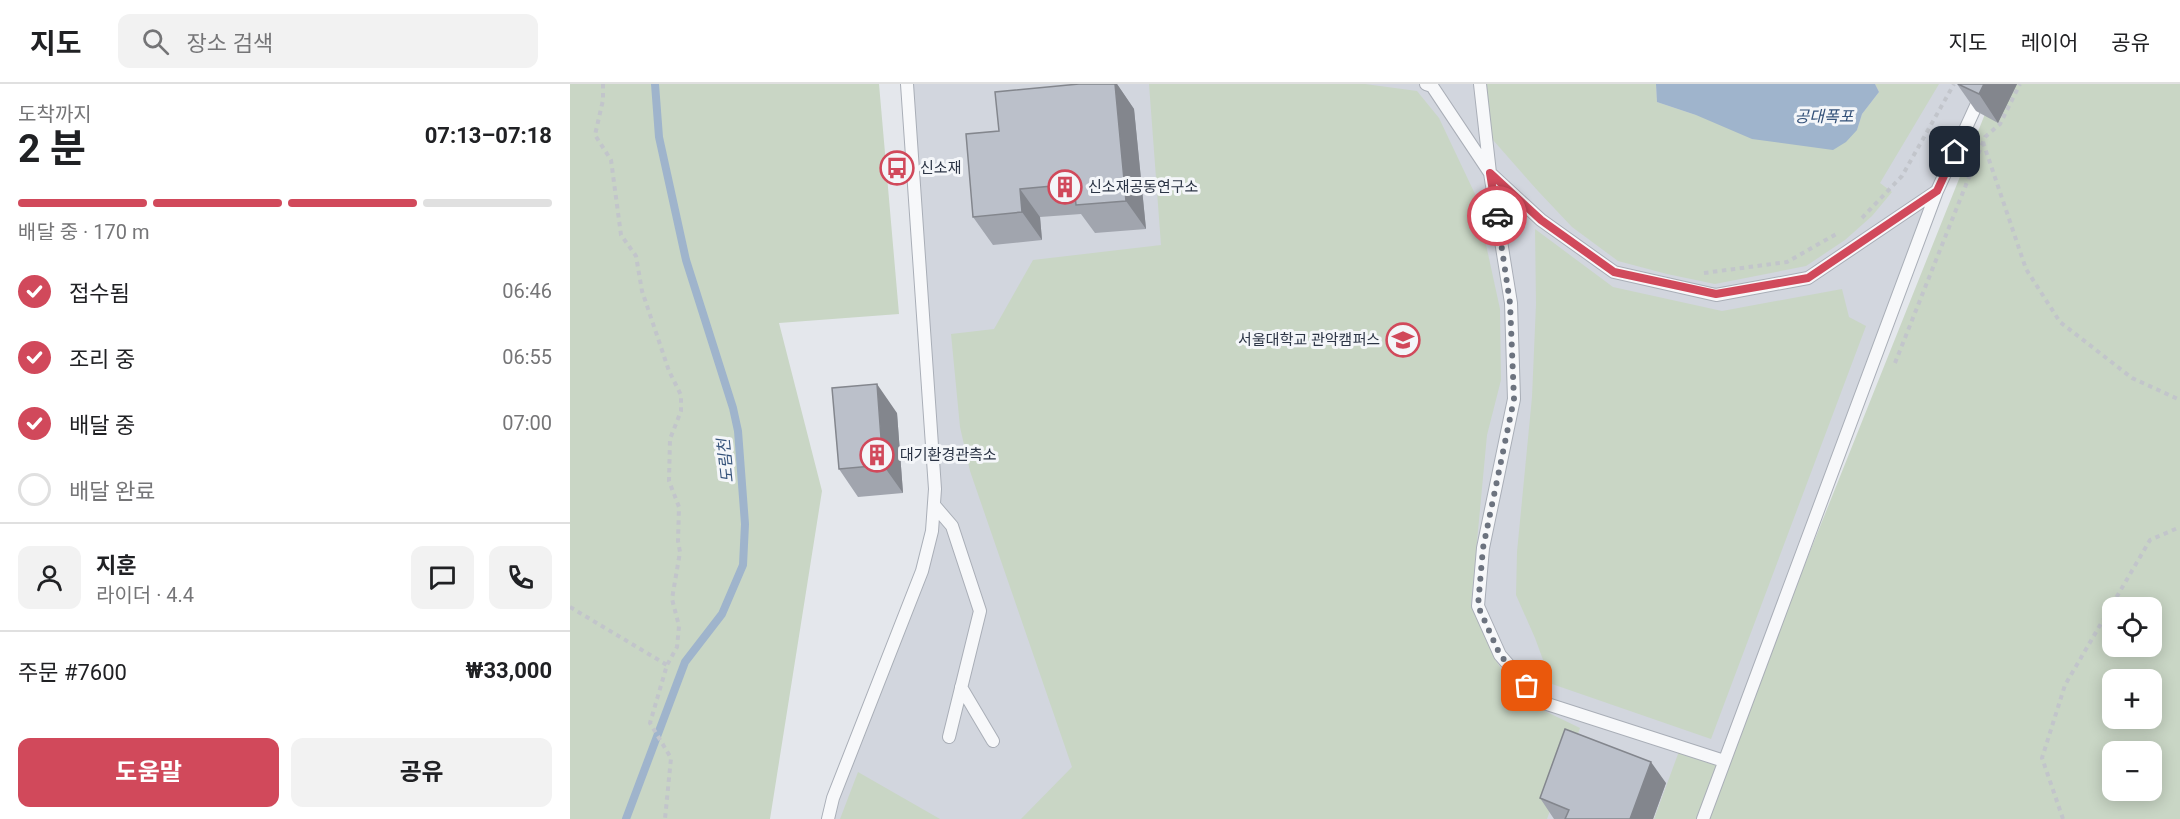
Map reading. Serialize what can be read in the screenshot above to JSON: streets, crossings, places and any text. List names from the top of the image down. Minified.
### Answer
{"water":["공대폭포","도림천"],"places":{"bus stop":["신소재"],"building":["신소재공동연구소","대기환경관측소"],"school or university":["서울대학교 관악캠퍼스"]},"page":{"header":"지도","search":"장소 검색","nav":["지도","레이어","공유"],"heading":["2 분","도착까지","07:13–07:18"],"panel":["지훈","라이더 · 4.4","주문 #7600","₩33,000"],"bar":"배달 중 · 170 m","list":[["접수됨","06:46"],["조리 중","06:55"],["배달 중","07:00"],"배달 완료"],"map_buttons":["+","−"],"buttons":["도움말","공유"]}}
